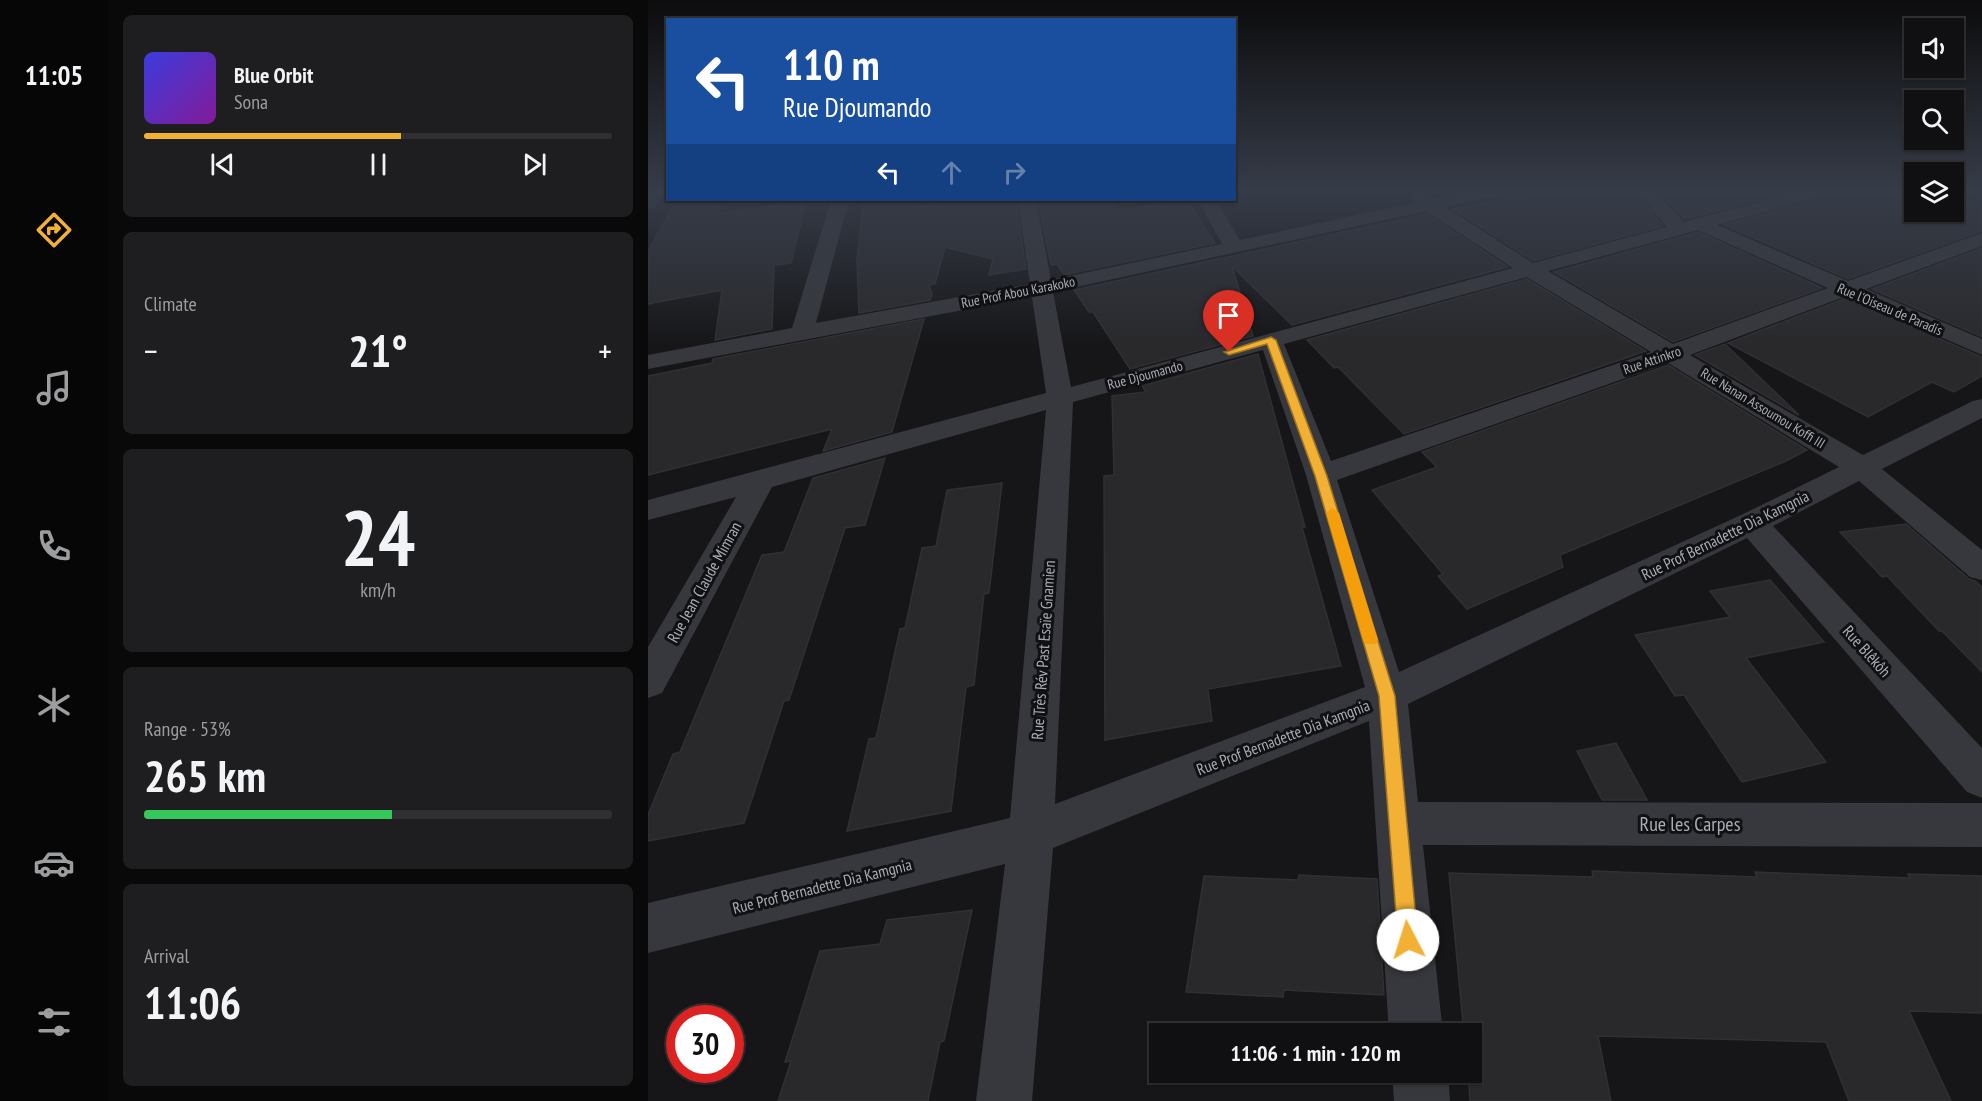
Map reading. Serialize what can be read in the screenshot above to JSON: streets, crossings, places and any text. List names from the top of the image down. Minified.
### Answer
{"streets":{"street":["Rue Prof Abou Karakoko","Rue l'Oiseau de Paradis","Rue Attinkro","Rue Djoumando","Rue Nanan Assoumou Koffi III","Rue Prof Bernadette Dia Kamgnia","Rue Jean Claude Mimran","Rue Très Rév Past Esaïe Gnamien","Rue Blêkôh","Rue les Carpes"]},"crossings":[["Rue Prof Abou Karakoko","Rue Très Rév Past Esaïe Gnamien"],["Rue l'Oiseau de Paradis","Rue Attinkro"],["Rue Attinkro","Rue Nanan Assoumou Koffi III"],["Rue Djoumando","Rue Nanan Assoumou Koffi III"],["Rue Djoumando","Rue Jean Claude Mimran"],["Rue Djoumando","Rue Très Rév Past Esaïe Gnamien"],["Rue Nanan Assoumou Koffi III","Rue Prof Bernadette Dia Kamgnia"],["Rue Prof Bernadette Dia Kamgnia","Rue Très Rév Past Esaïe Gnamien"],["Rue Prof Bernadette Dia Kamgnia","Rue Blêkôh"]],"page":{"tabs":"11:05","turn":["110 m","Rue Djoumando"],"song":["Blue Orbit","Sona"],"tile":["Climate",["24","km/h"],["Range · 53%","265 km"],["Arrival","11:06"]],"heat":["−","21°","+"],"limit":"30","trip":"11:06 · 1 min · 120 m"}}
